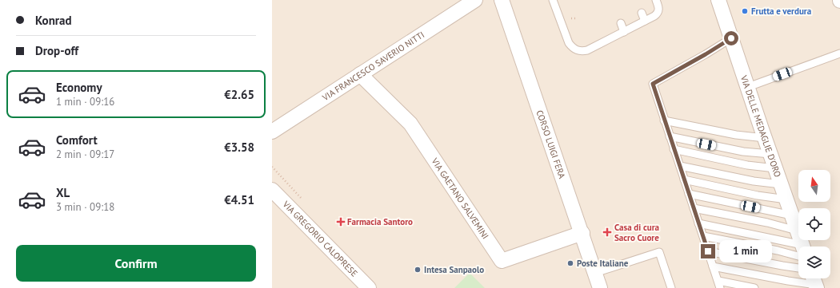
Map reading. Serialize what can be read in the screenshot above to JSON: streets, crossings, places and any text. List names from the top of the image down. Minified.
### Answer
{"streets":{"street":["VIA FRANCESCO SAVERIO NITTI","VIA DELLE MEDAGLIE D'ORO","CORSO LUIGI FERA","VIA GAETANO SALVEMINI","VIA GREGORIO CALOPRESE"]},"crossings":[["VIA FRANCESCO SAVERIO NITTI","VIA GAETANO SALVEMINI"],["CORSO LUIGI FERA","VIA GAETANO SALVEMINI"]],"places":{"other":["Frutta e verdura","Poste Italiane","Intesa Sanpaolo"],"health":["Farmacia Santoro","Casa di cura Sacro Cuore"]},"north":"top","page":{"banner":["Konrad","Drop-off"],"list":[{"name":"Economy","note":"1 min · 09:16","value":"€2.65"},{"name":"Comfort","note":"2 min · 09:17","value":"€3.58"},{"name":"XL","note":"3 min · 09:18","value":"€4.51"}],"buttons":"Confirm","bubble":"1 min"}}
